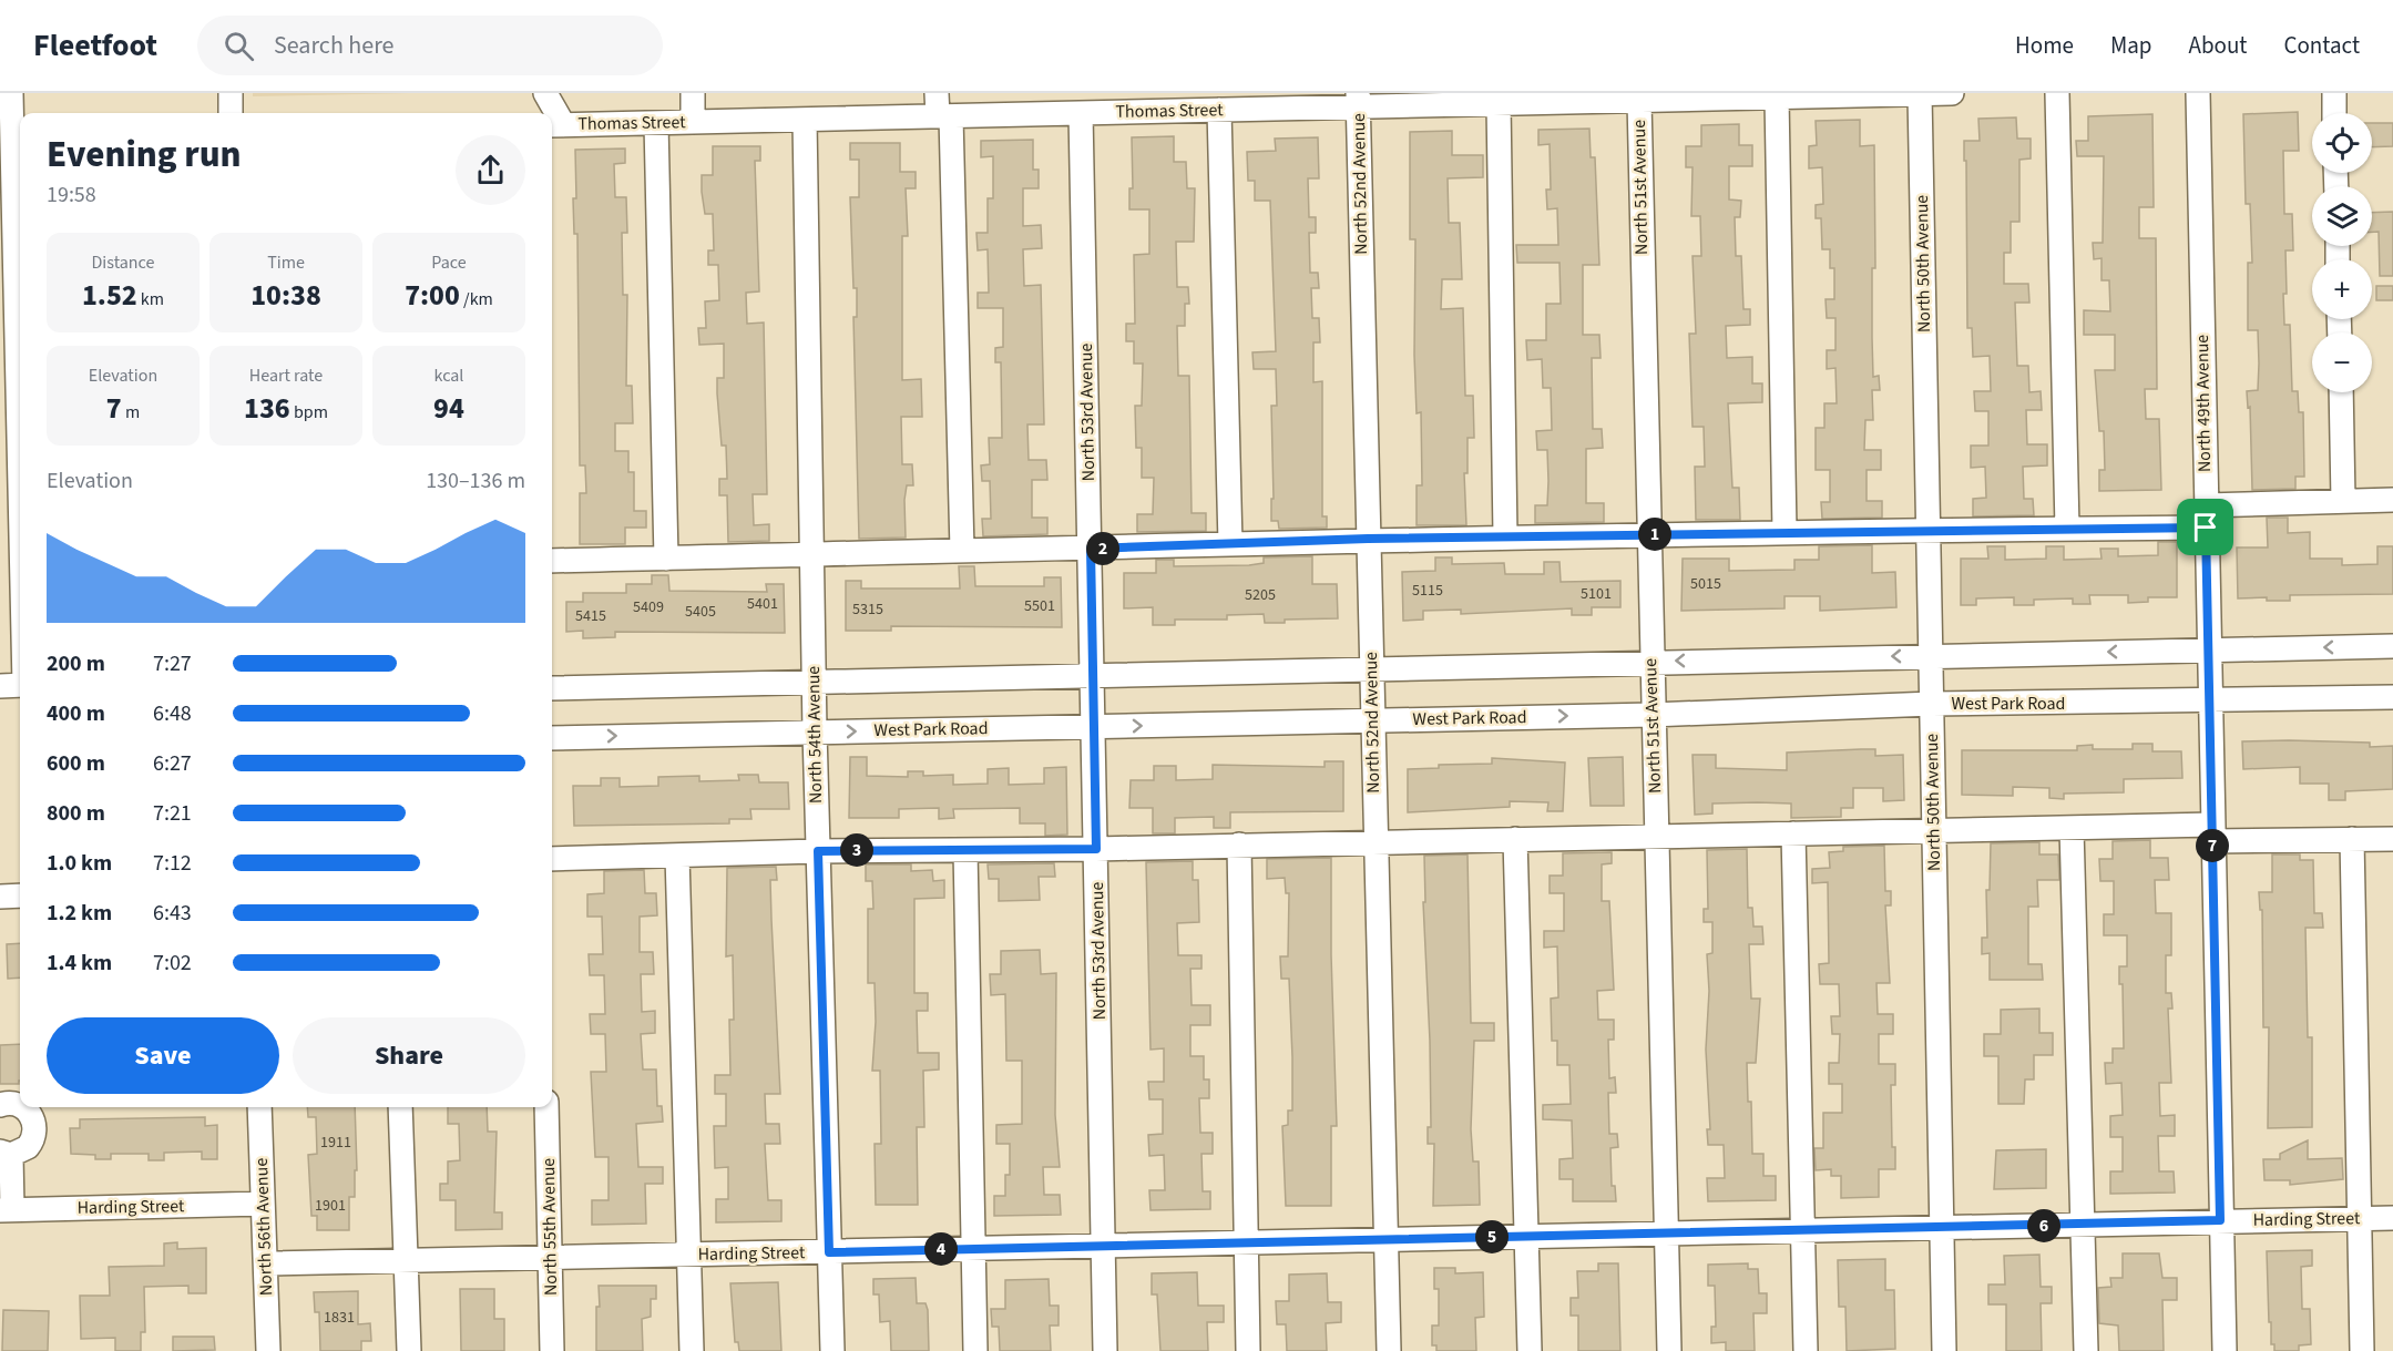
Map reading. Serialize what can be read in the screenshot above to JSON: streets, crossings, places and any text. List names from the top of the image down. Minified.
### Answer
{"streets":{"street":["Thomas Street","North 52nd Avenue","North 51st Avenue","North 50th Avenue","North 49th Avenue","North 53rd Avenue","West Park Road","North 54th Avenue","Harding Street","North 56th Avenue","North 55th Avenue"]},"crossings":[["Thomas Street","North 52nd Avenue"],["Thomas Street","North 51st Avenue"],["Thomas Street","North 50th Avenue"],["Thomas Street","North 53rd Avenue"],["Thomas Street","North 54th Avenue"],["North 52nd Avenue","West Park Road"],["North 52nd Avenue","Harding Street"],["North 51st Avenue","West Park Road"],["North 51st Avenue","Harding Street"],["North 50th Avenue","West Park Road"],["North 50th Avenue","Harding Street"],["North 49th Avenue","West Park Road"],["North 49th Avenue","Harding Street"],["North 53rd Avenue","West Park Road"],["North 53rd Avenue","Harding Street"],["West Park Road","North 54th Avenue"],["North 54th Avenue","Harding Street"],["Harding Street","North 56th Avenue"],["Harding Street","North 55th Avenue"]],"house_numbers":["5015","5115","5101","5205","5401","5501","5409","5315","5405","5415","1911","1901","1831"],"page":{"header":"Fleetfoot","search":"Search here","nav":["Home","Map","About","Contact"],"map_buttons":["+","−"],"heading":["Evening run","19:58"],"stats":[["Distance","1.52 km"],["Time","10:38"],["Pace","7:00 /km"],["Elevation","7 m"],["Heart rate","136 bpm"],["kcal","94"]],"chart":["Elevation","130–136 m"],"pins":["1","2","7","3","6","5","4"],"list":[{"name":"200 m","note":"7:27"},{"name":"400 m","note":"6:48"},{"name":"600 m","note":"6:27"},{"name":"800 m","note":"7:21"},{"name":"1.0 km","note":"7:12"},{"name":"1.2 km","note":"6:43"},{"name":"1.4 km","note":"7:02"}],"buttons":["Save","Share"]}}
